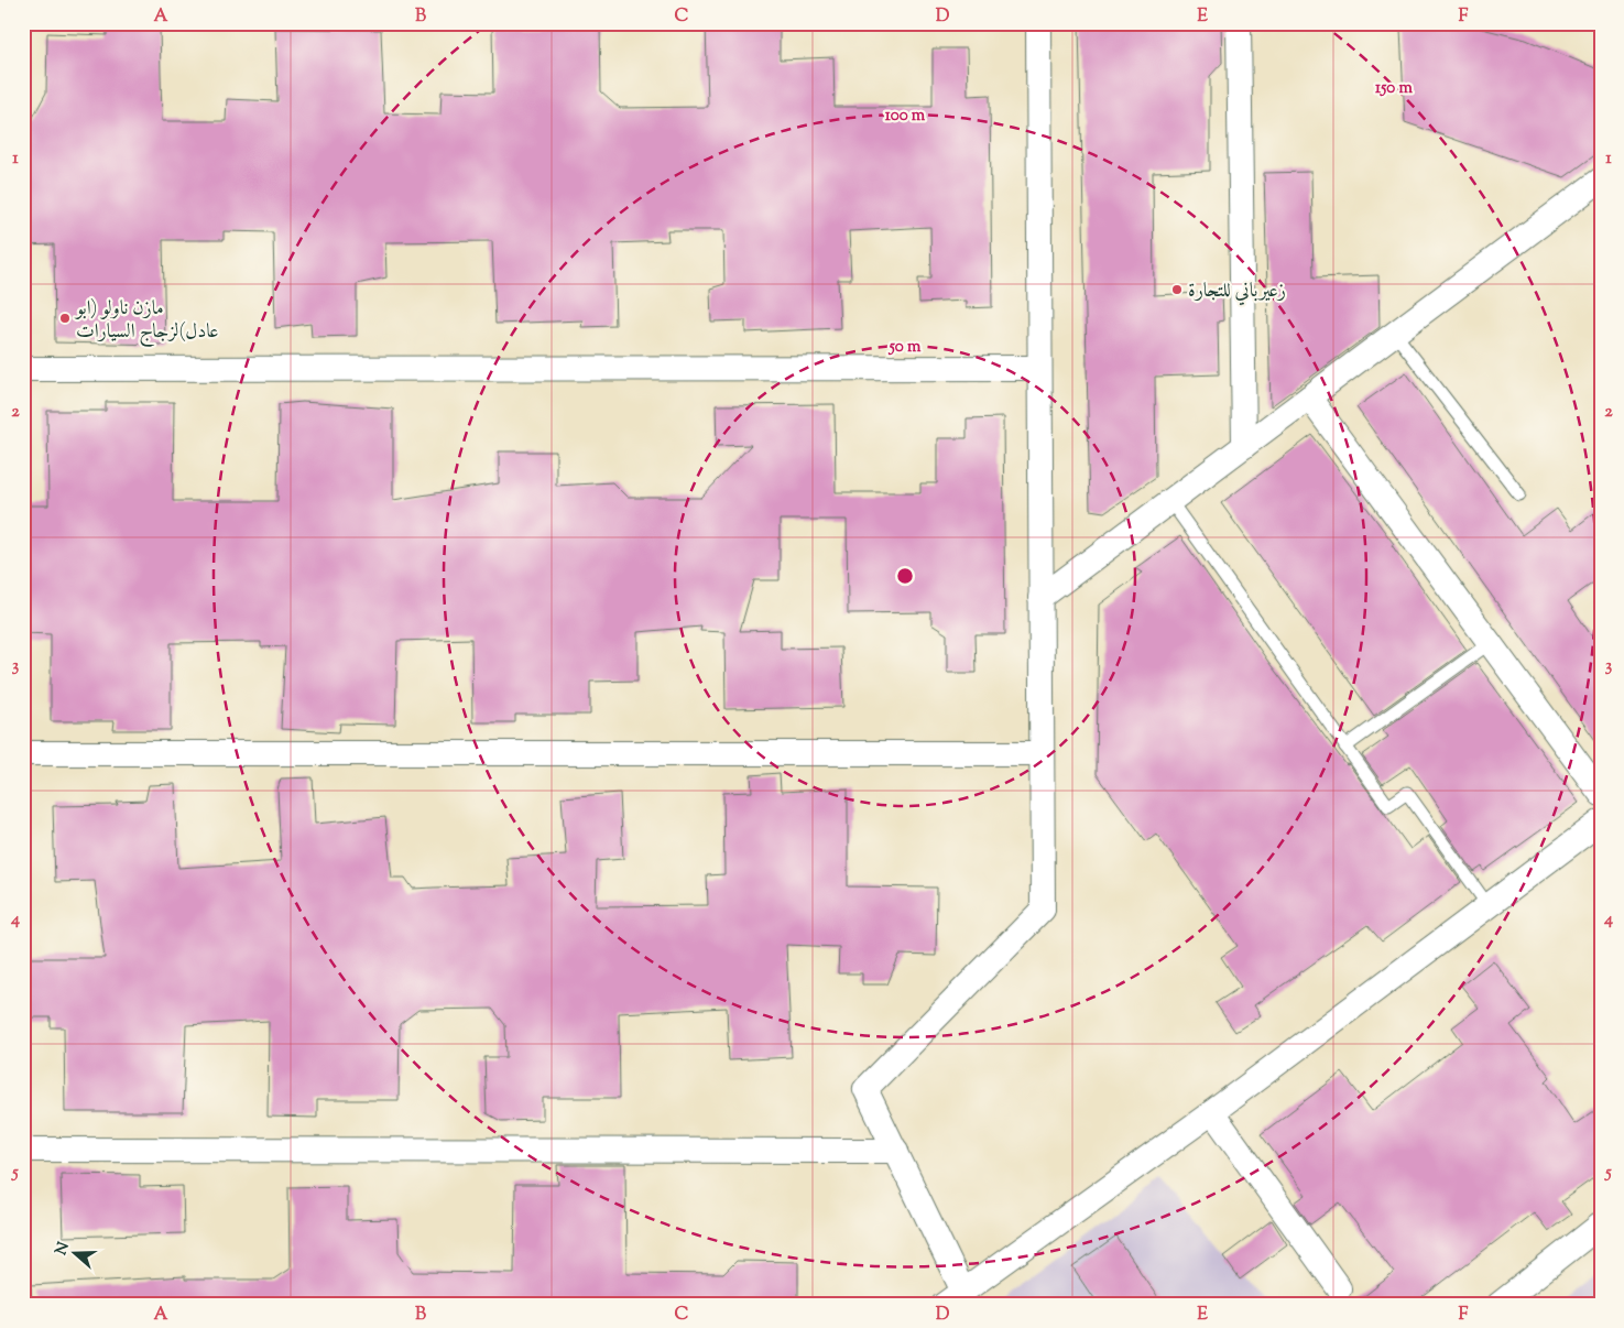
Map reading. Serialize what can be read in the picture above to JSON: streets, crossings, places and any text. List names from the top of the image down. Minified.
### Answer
{"places":["زعيرباني للتجارة","مازن ناولو (ابو عادل)لزجاج السيارات"],"north":"left","grid":{"columns":["A","B","C","D","E","F"],"rows":["1","2","3","4","5"]},"rings":["150 m","100 m","50 m"]}
